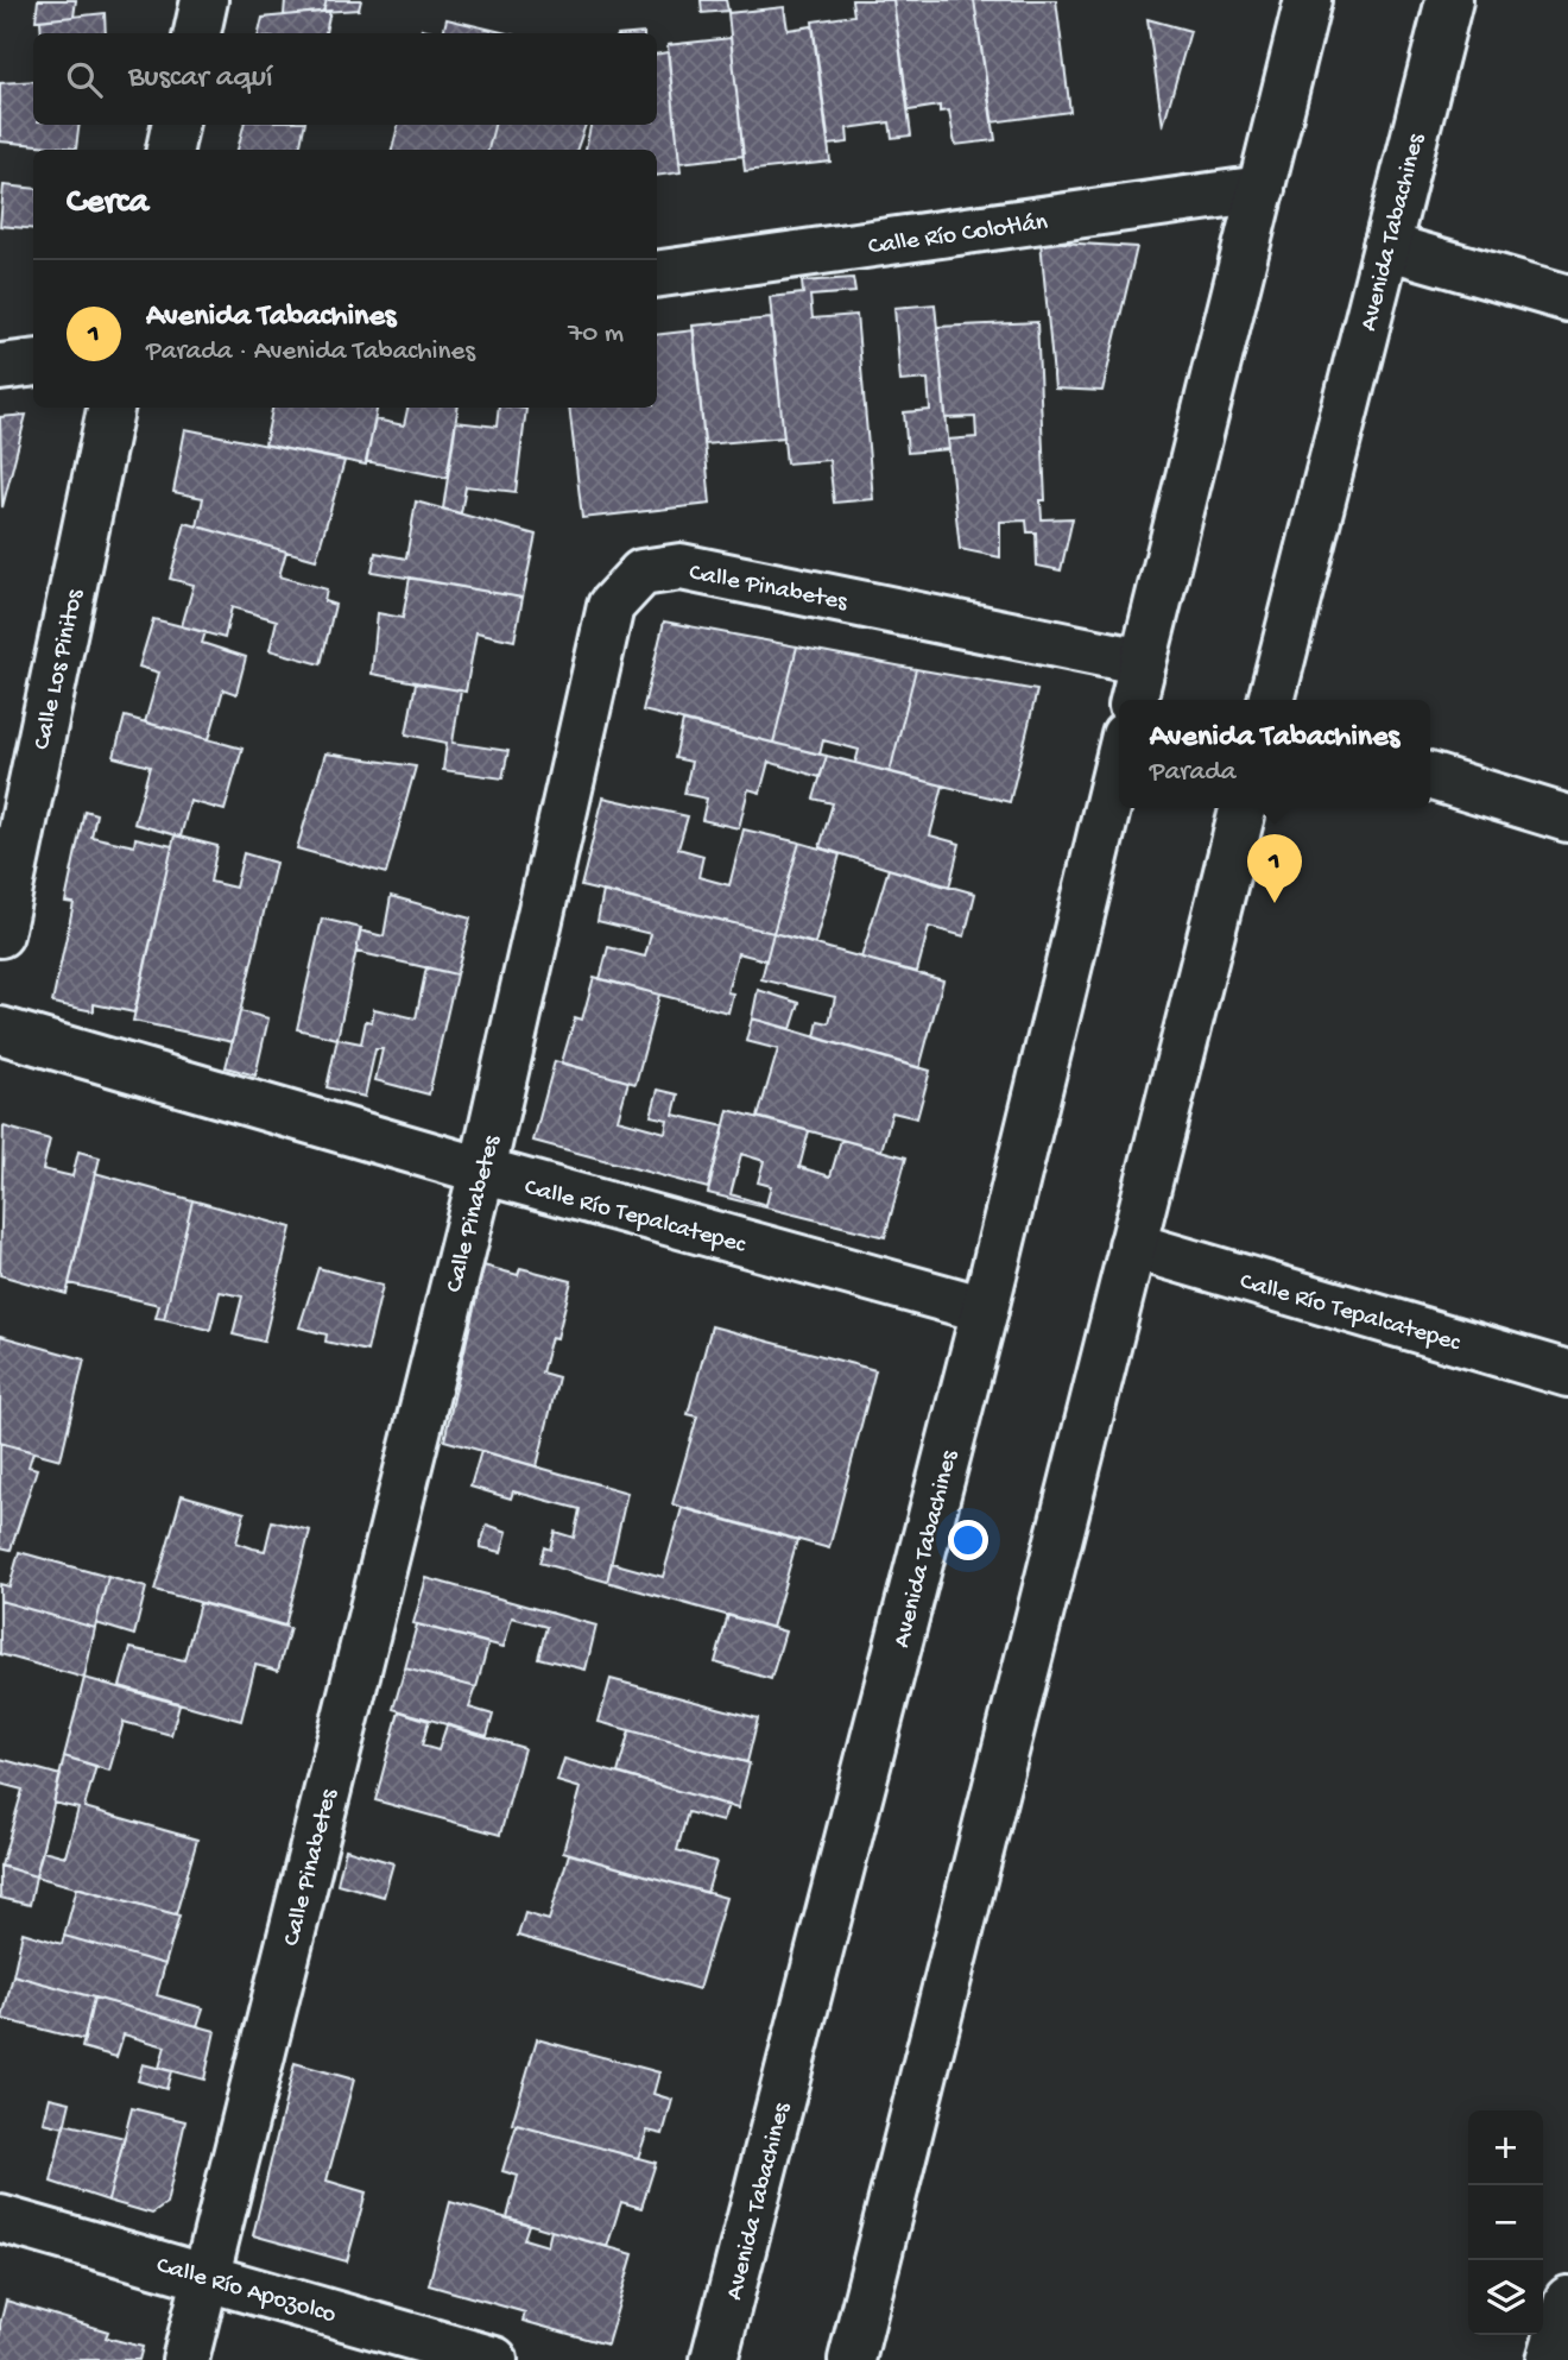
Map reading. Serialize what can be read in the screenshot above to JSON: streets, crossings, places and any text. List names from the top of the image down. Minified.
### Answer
{"streets":{"street":["Calle Río Colotlán","Avenida Tabachines","Calle Pinabetes","Calle Los Pinitos","Calle Río Tepalcatepec","Calle Río Apozolco"]},"crossings":[["Avenida Tabachines","Calle Río Tepalcatepec"],["Calle Pinabetes","Calle Río Tepalcatepec"],["Calle Pinabetes","Calle Río Apozolco"]],"page":{"search":"Buscar aquí","heading":"Cerca","list":[{"mark":"1","name":"Avenida Tabachines","note":"Parada · Avenida Tabachines","value":"70 m"}],"popup":["Avenida Tabachines","Parada"],"pins":"1","map_buttons":["+","−"]}}
